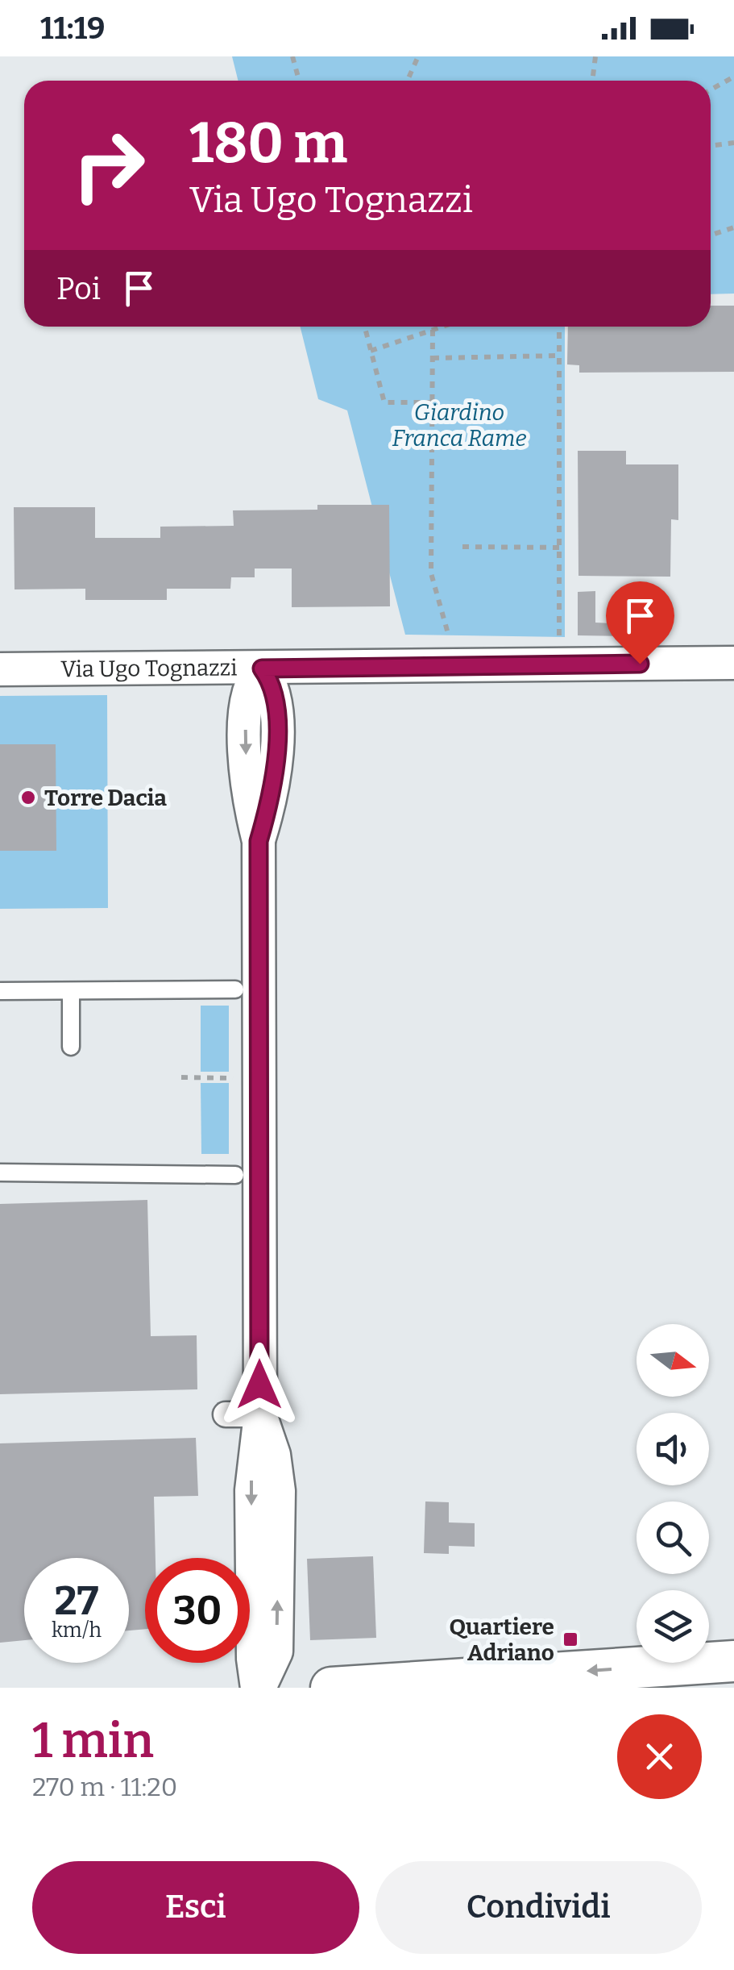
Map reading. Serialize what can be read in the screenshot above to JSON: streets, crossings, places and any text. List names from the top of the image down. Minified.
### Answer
{"streets":{"street":["Via Ugo Tognazzi"]},"parks":["Giardino Franca Rame"],"places":{"other":["Torre Dacia"],"transit":["Quartiere Adriano"]},"north":"right","page":{"status":"11:19","turn":["180 m","Via Ugo Tognazzi"],"then":"Poi","speed":"27 km/h","limit":"30","heading":["1 min","270 m · 11:20"],"buttons":["Esci","Condividi"]}}
